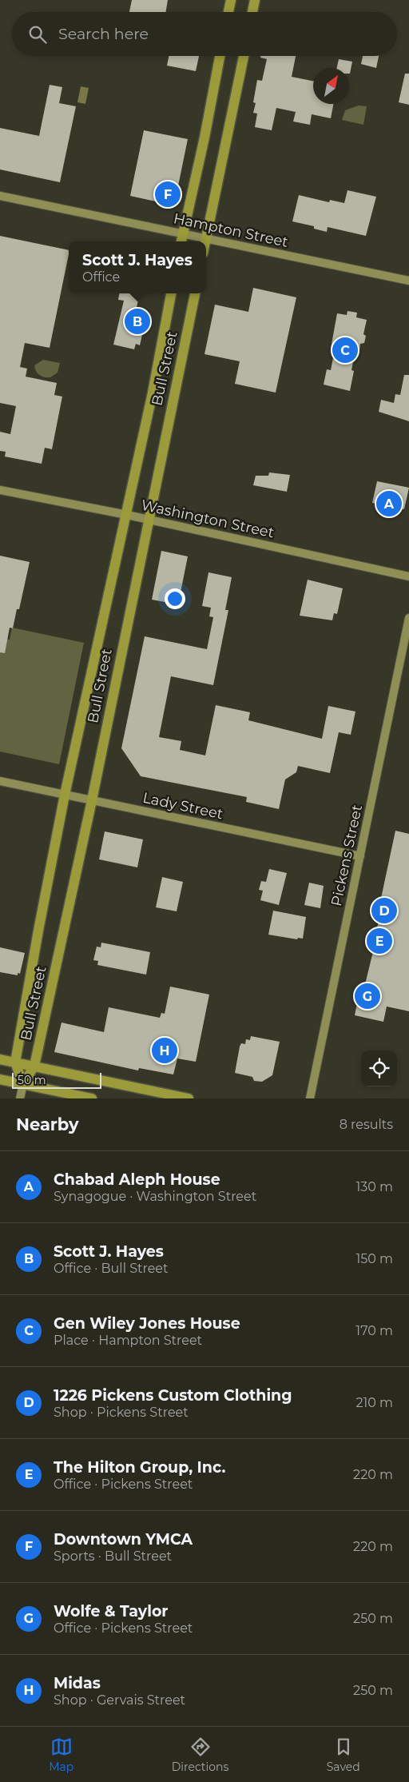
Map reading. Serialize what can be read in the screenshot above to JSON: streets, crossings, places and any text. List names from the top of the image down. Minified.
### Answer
{"streets":{"main road":["Bull Street"],"street":["Hampton Street","Washington Street","Lady Street","Pickens Street"]},"crossings":[["Bull Street","Washington Street"],["Bull Street","Lady Street"],["Lady Street","Pickens Street"]],"scale_bar":"50 m","north":"top right","page":{"search":"Search here","pins":["F","B","C","A","D","E","G","H"],"popup":["Scott J. Hayes","Office"],"scale":"50 m","heading":["Nearby","8 results"],"list":[{"mark":"A","name":"Chabad Aleph House","note":"Synagogue · Washington Street","value":"130 m"},{"mark":"B","name":"Scott J. Hayes","note":"Office · Bull Street","value":"150 m"},{"mark":"C","name":"Gen Wiley Jones House","note":"Place · Hampton Street","value":"170 m"},{"mark":"D","name":"1226 Pickens Custom Clothing","note":"Shop · Pickens Street","value":"210 m"},{"mark":"E","name":"The Hilton Group, Inc.","note":"Office · Pickens Street","value":"220 m"},{"mark":"F","name":"Downtown YMCA","note":"Sports · Bull Street","value":"220 m"},{"mark":"G","name":"Wolfe & Taylor","note":"Office · Pickens Street","value":"250 m"},{"mark":"H","name":"Midas","note":"Shop · Gervais Street","value":"250 m"}],"nav":["Map","Directions","Saved"]}}
